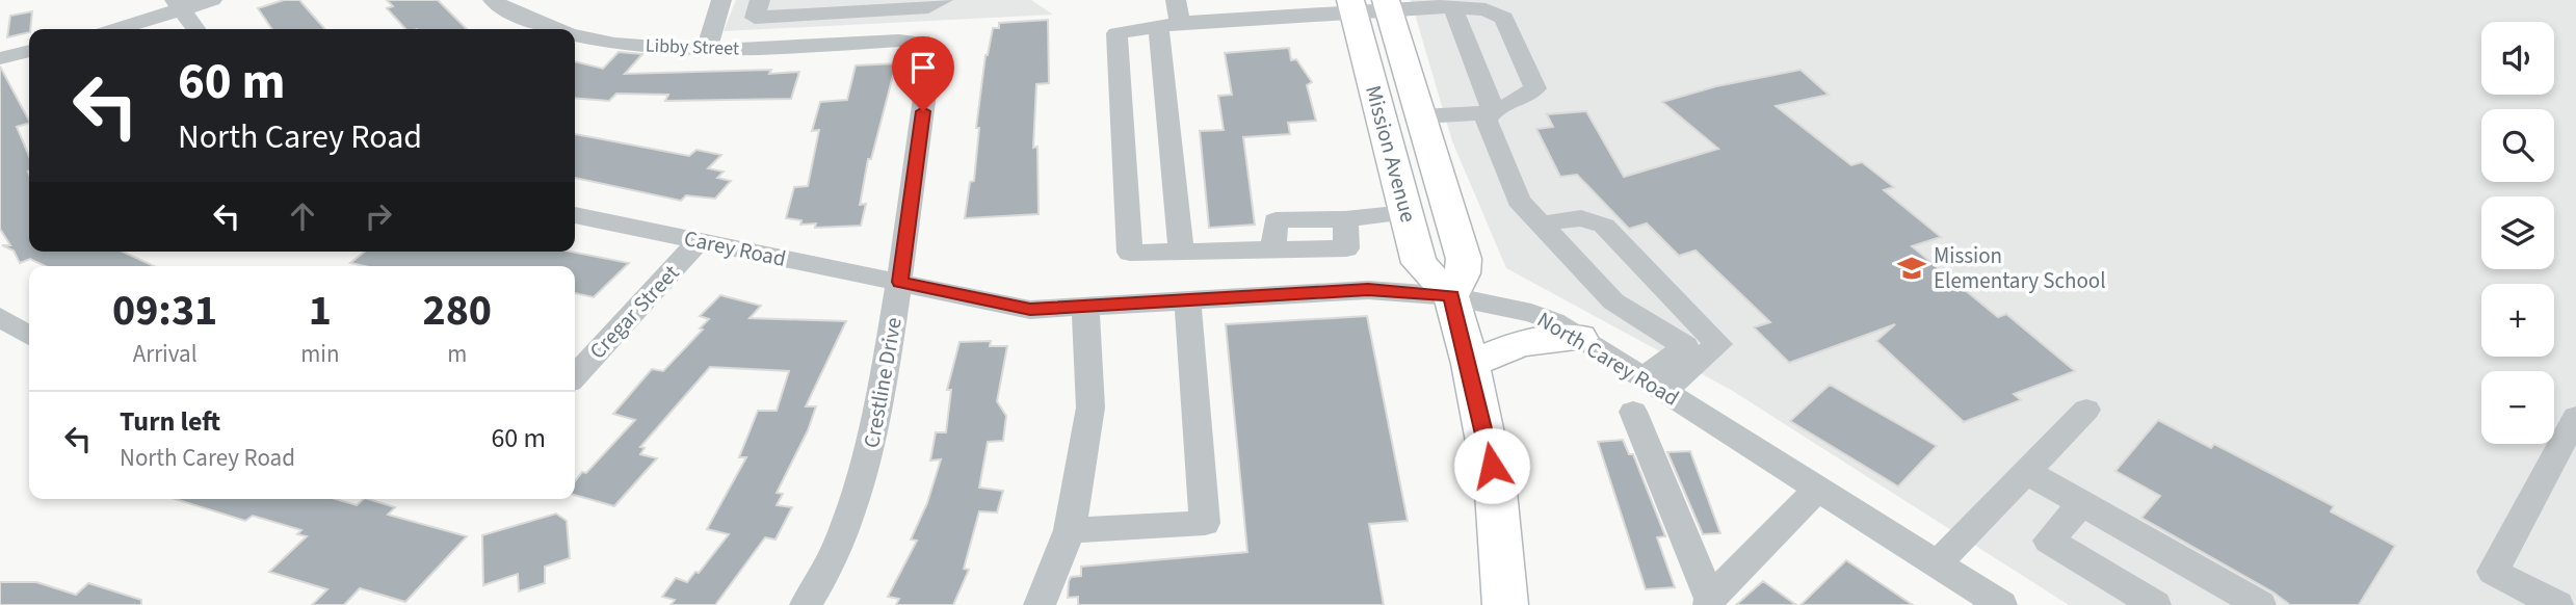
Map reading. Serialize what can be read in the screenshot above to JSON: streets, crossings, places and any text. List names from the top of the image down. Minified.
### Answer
{"streets":{"main road":["Mission Avenue"],"street":["Libby Street","Carey Road","Cregar Street","North Carey Road","Crestline Drive"]},"crossings":[["Libby Street","Crestline Drive"],["Mission Avenue","North Carey Road"],["Carey Road","Cregar Street"],["Carey Road","North Carey Road"],["Carey Road","Crestline Drive"],["North Carey Road","Crestline Drive"]],"places":{"school or university":["Mission Elementary School"]},"page":{"map_buttons":["+","−"],"turn":["60 m","North Carey Road"],"eta":["09:31","Arrival","1","min","280","m"],"list":[{"name":"Turn left","note":"North Carey Road","value":"60 m"}]}}
